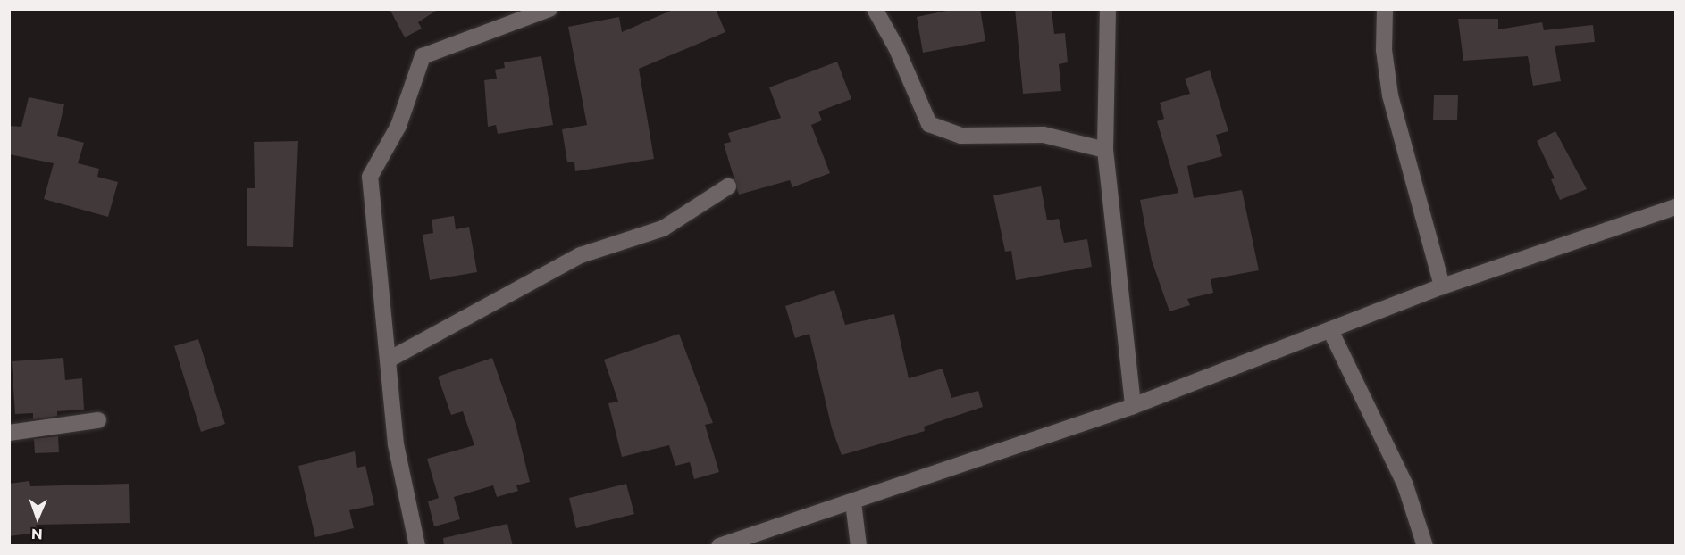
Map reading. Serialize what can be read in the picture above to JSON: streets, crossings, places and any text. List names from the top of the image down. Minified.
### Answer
{"north":"bottom"}
